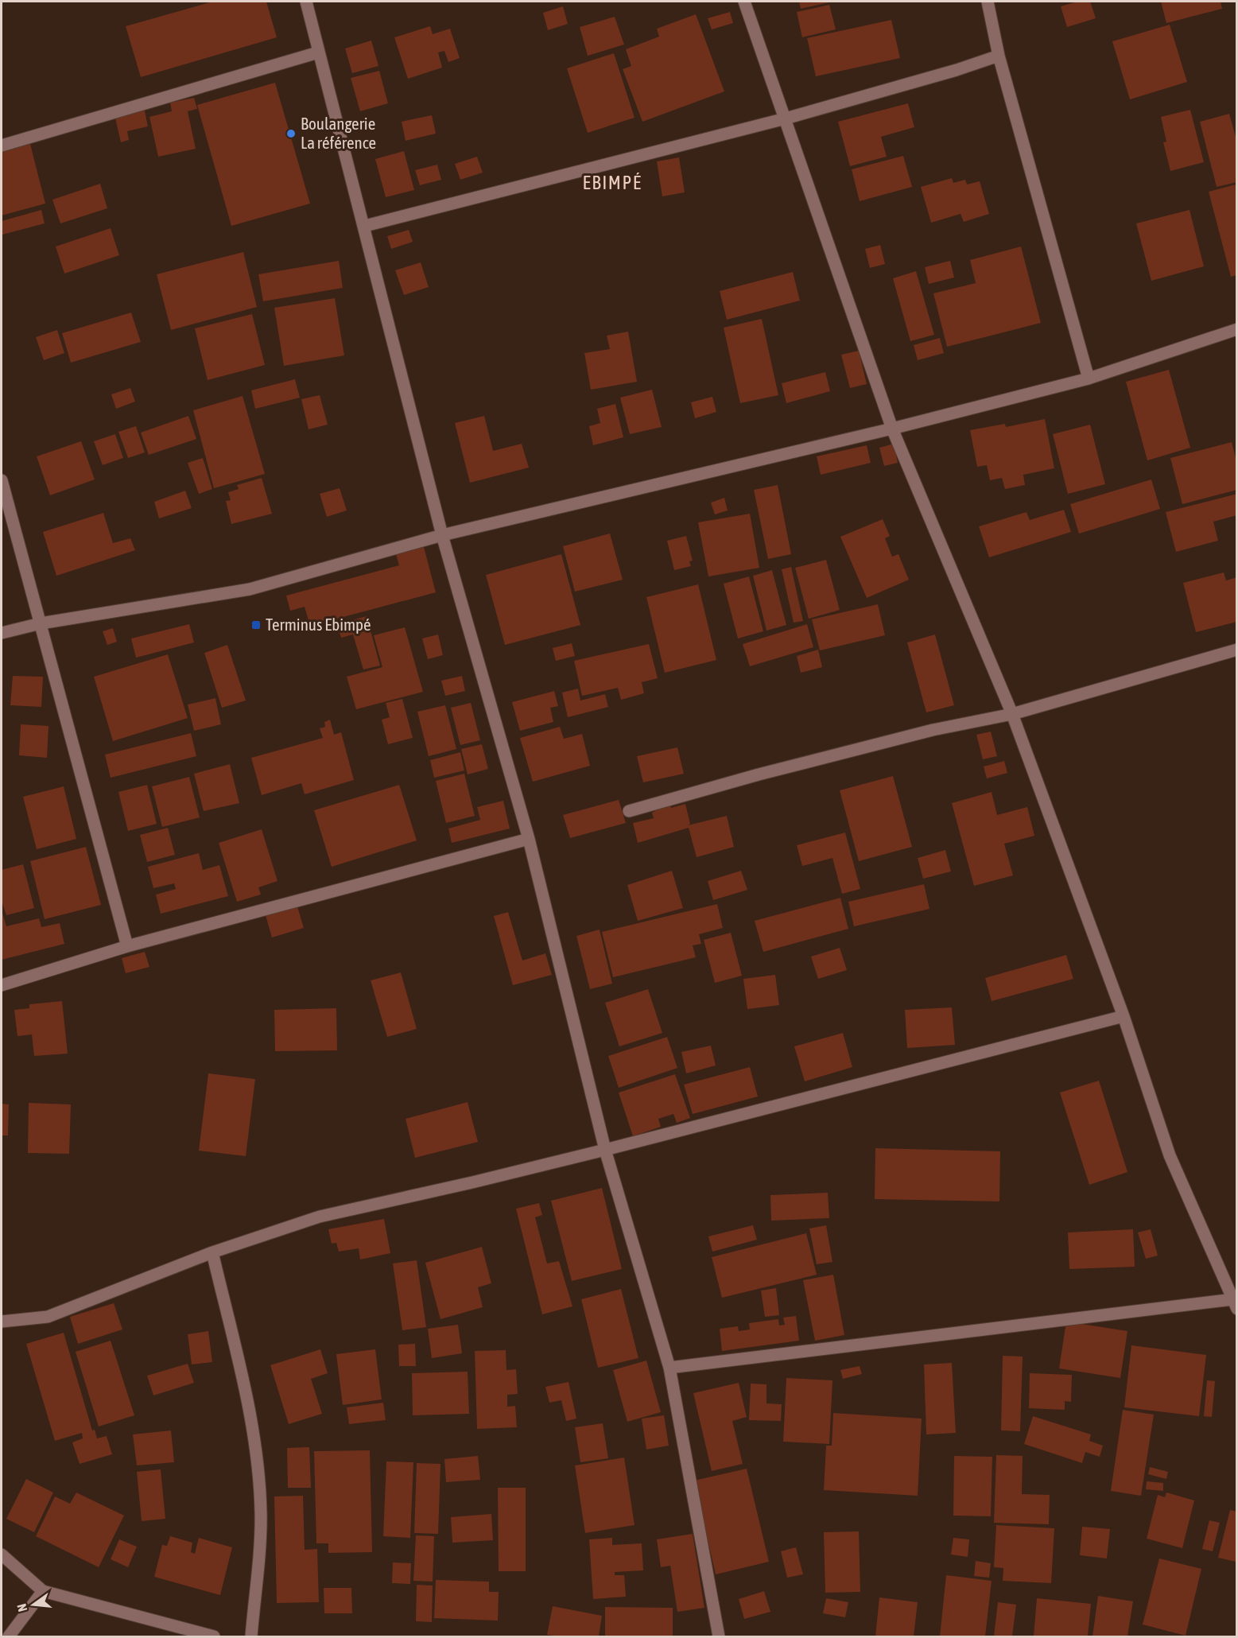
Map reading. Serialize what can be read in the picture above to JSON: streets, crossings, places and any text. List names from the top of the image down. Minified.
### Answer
{"districts":["EBIMPÉ"],"places":{"other":["Boulangerie La référence"],"transit":["Terminus Ebimpé"]},"north":"left"}
